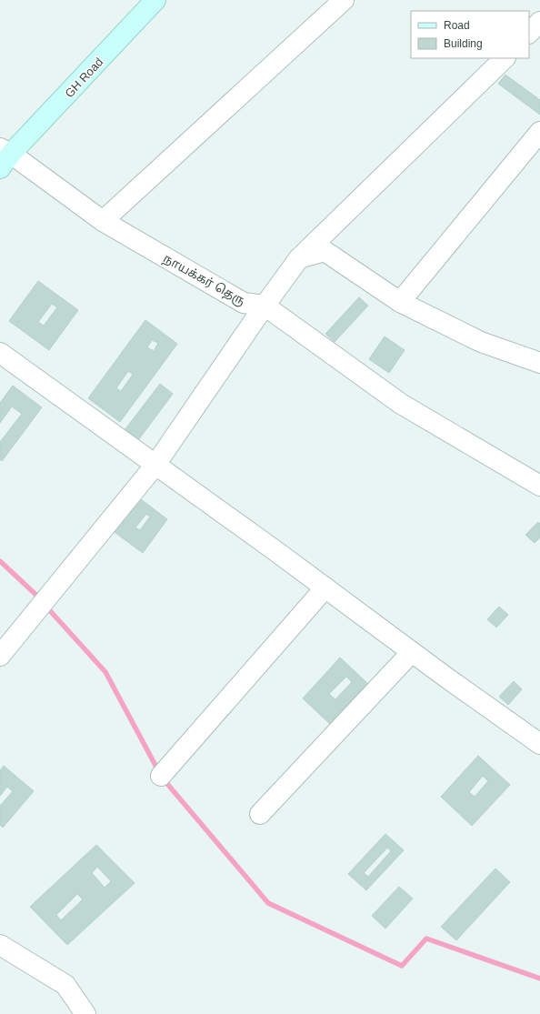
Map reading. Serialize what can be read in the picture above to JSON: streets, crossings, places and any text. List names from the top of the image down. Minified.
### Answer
{"streets":{"main road":["GH Road"],"street":["நாயக்கர் தெரு"]},"crossings":[["GH Road","நாயக்கர் தெரு"]],"legend":["Road","Building"]}
